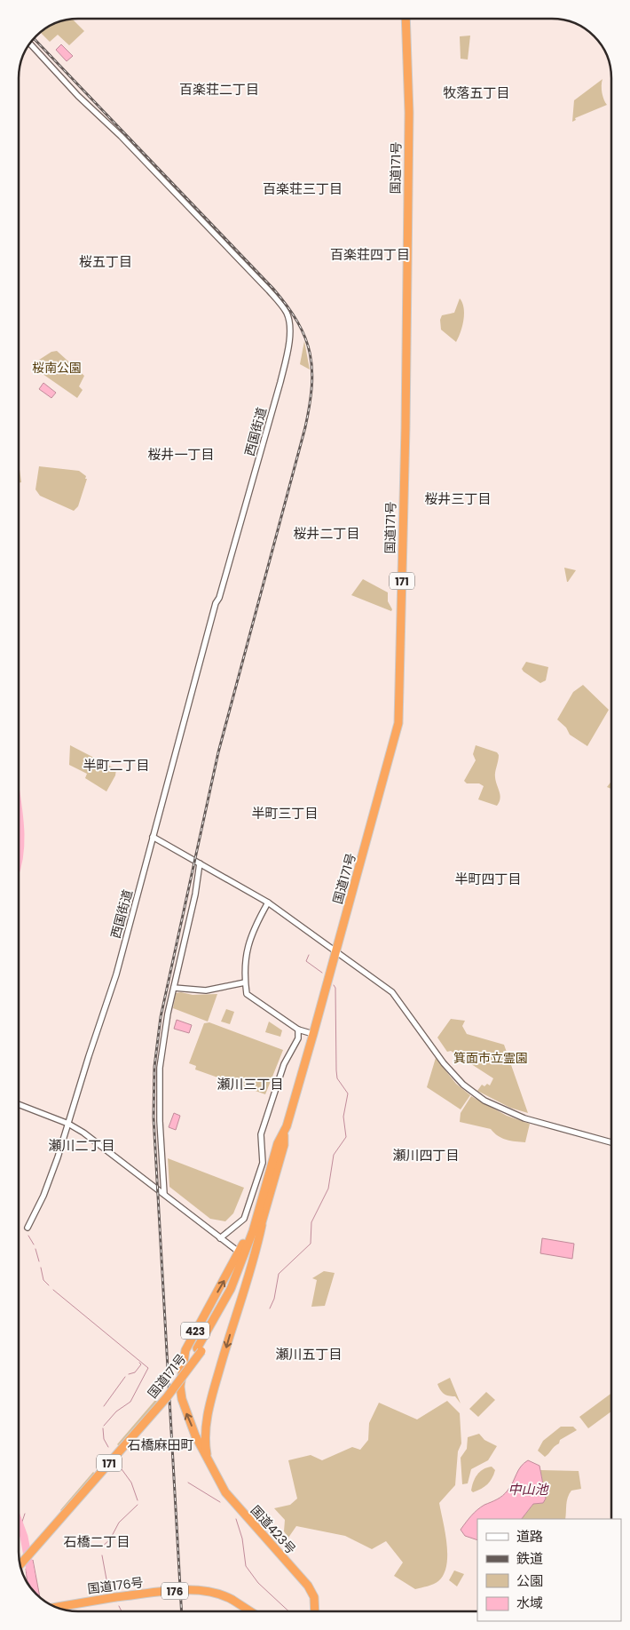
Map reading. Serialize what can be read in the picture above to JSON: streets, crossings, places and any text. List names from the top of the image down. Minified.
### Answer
{"streets":{"highway":["国道171号","171","423","国道423号","国道176号","176"],"street":["西国街道"]},"crossings":[["国道171号","423"],["423","国道423号"]],"districts":["百楽荘二丁目","牧落五丁目","百楽荘三丁目","百楽荘四丁目","桜五丁目","桜井一丁目","桜井三丁目","桜井二丁目","半町二丁目","半町三丁目","半町四丁目","瀬川三丁目","瀬川二丁目","瀬川四丁目","瀬川五丁目","石橋麻田町","石橋二丁目"],"water":["中山池"],"parks":["桜南公園","箕面市立霊園"],"legend":["道路","鉄道","公園","水域"]}
